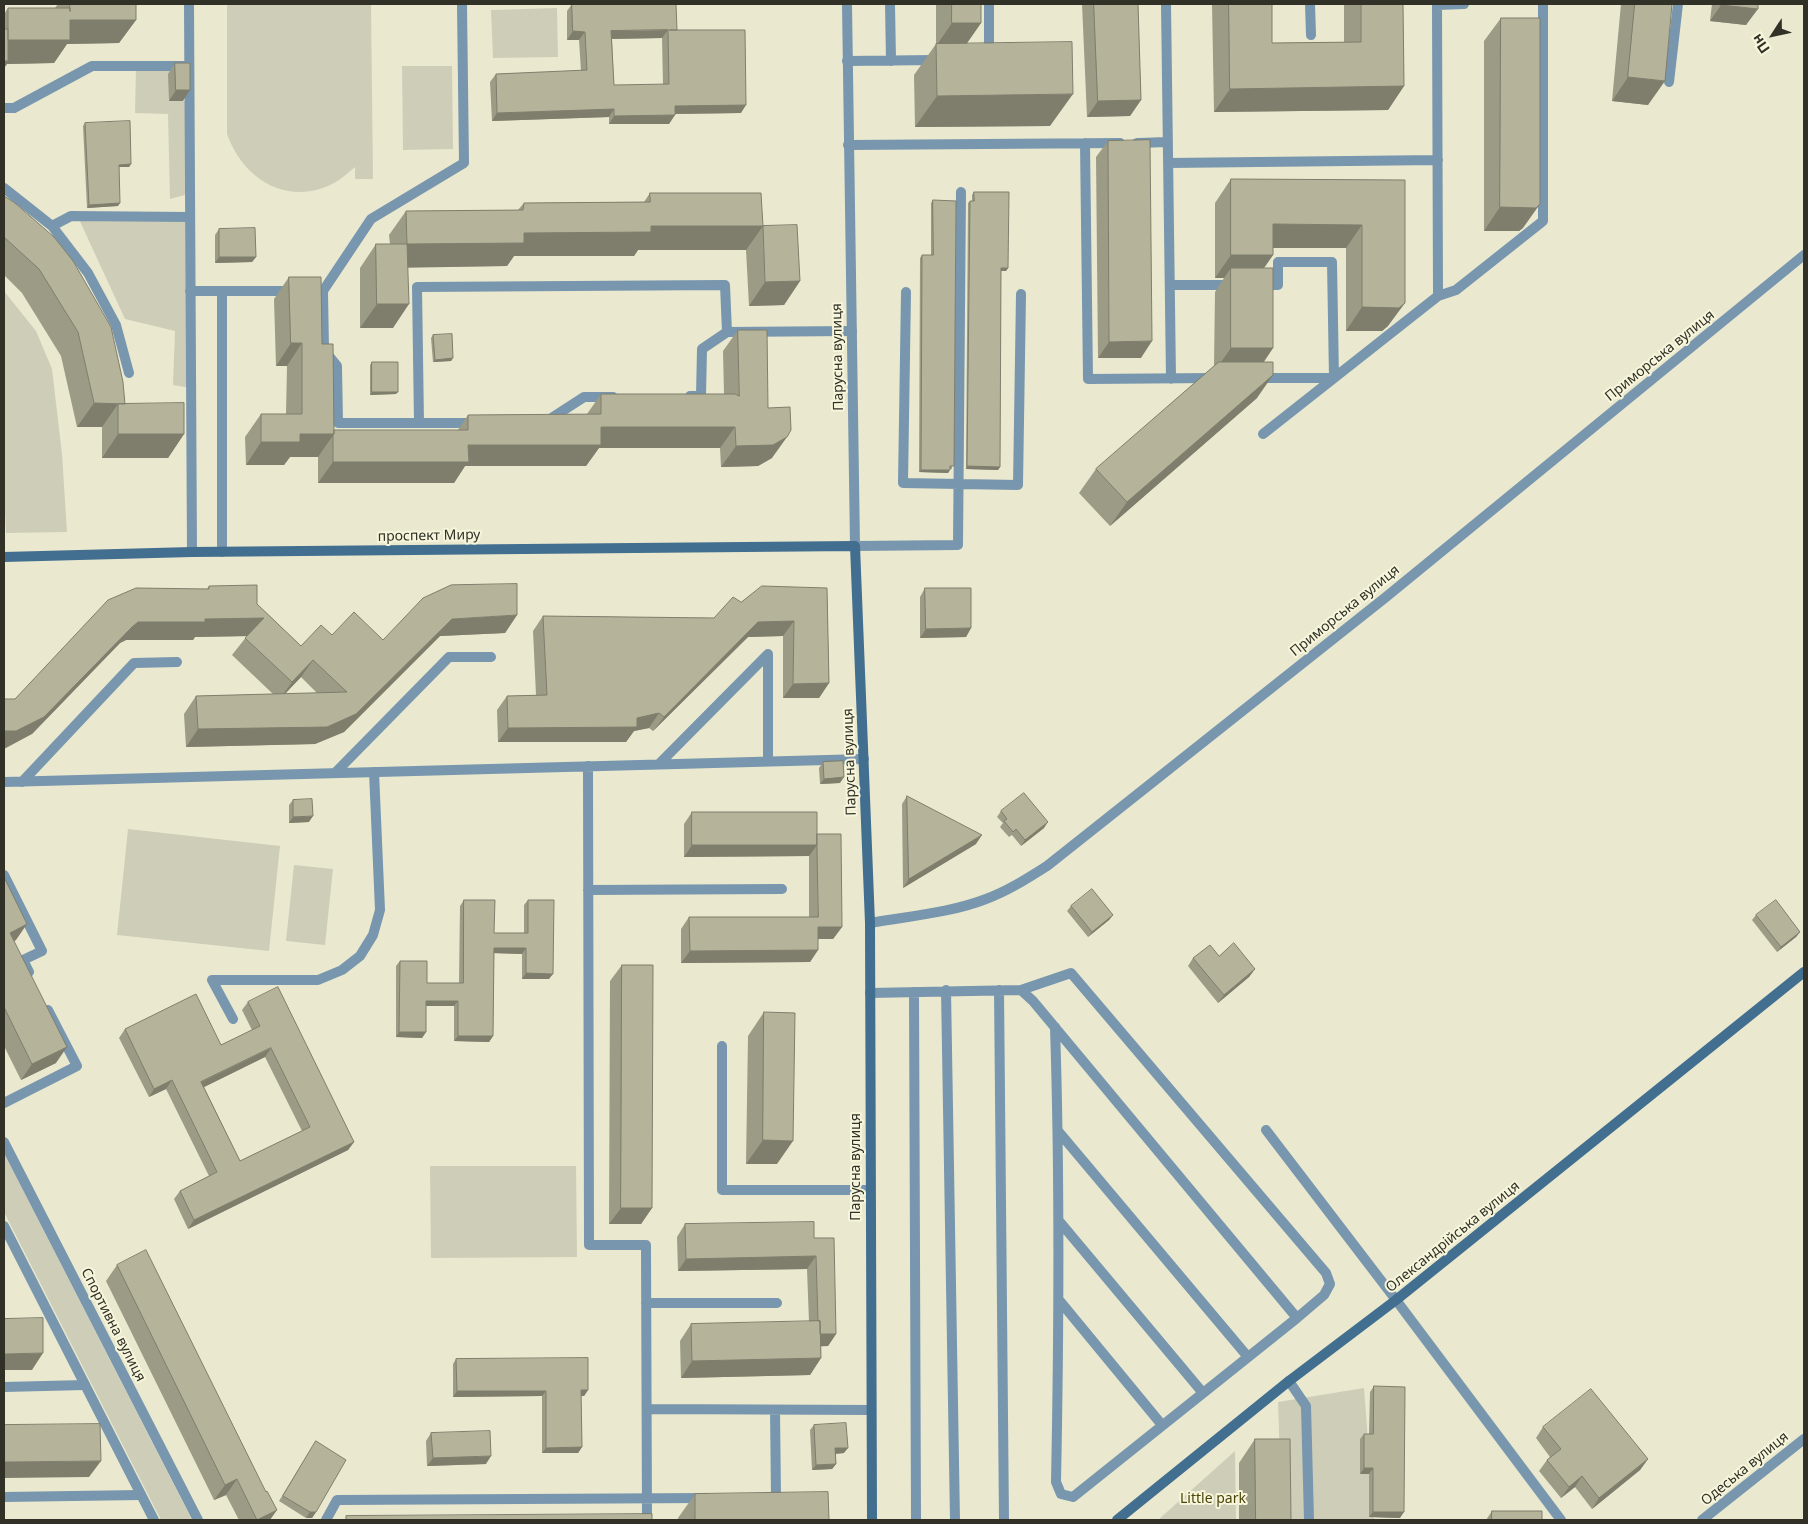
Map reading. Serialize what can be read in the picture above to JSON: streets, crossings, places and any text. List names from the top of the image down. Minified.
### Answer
{"streets":{"street":["Приморська вулиця","Парусна вулиця","проспект Миру","Олександрійська вулиця","Спортивна вулиця","Одеська вулиця"]},"crossings":[["Приморська вулиця","Парусна вулиця"],["Парусна вулиця","проспект Миру"]],"parks":["Little park"],"north":"bottom left"}
